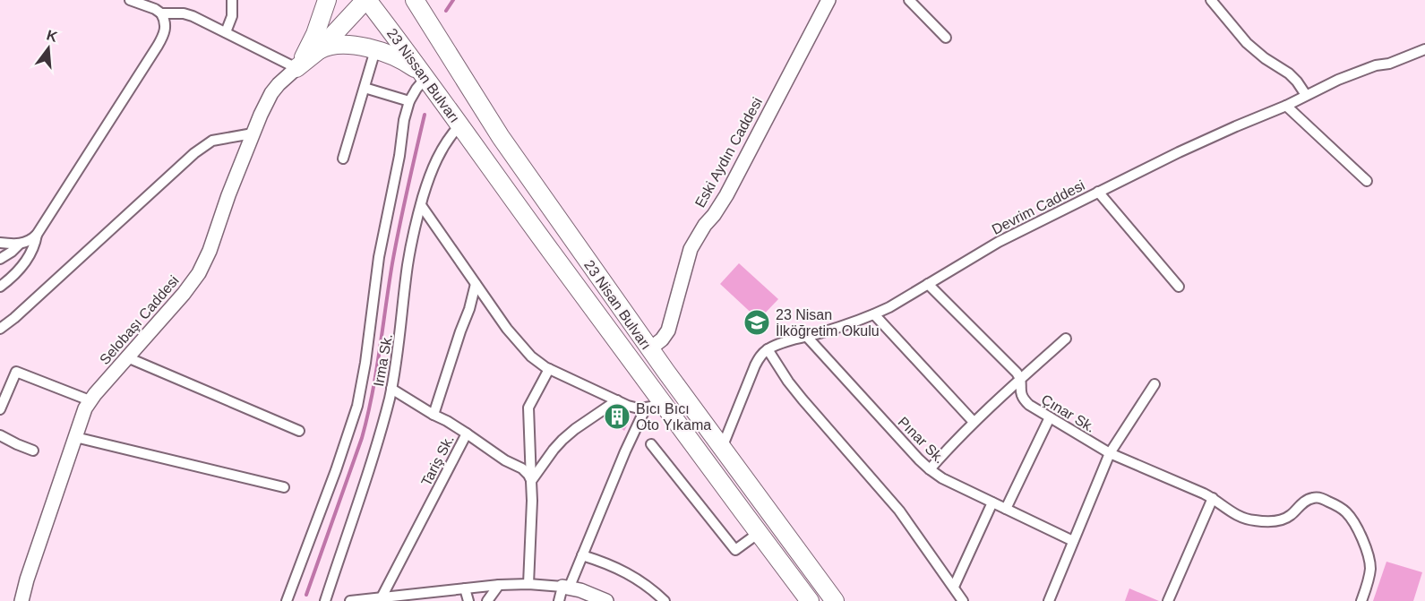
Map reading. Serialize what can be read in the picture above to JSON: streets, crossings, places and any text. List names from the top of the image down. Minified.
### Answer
{"streets":{"highway":["23 Nissan Bulvarı","23 Nisan Bulvarı"],"street":["Eski Aydın Caddesi","Devrim Caddesi","Selobaşı Caddesi","Irma Sk.","Çınar Sk.","Pınar Sk.","Tariş Sk."]},"crossings":[["23 Nissan Bulvarı","23 Nisan Bulvarı"],["23 Nissan Bulvarı","Irma Sk."],["Eski Aydın Caddesi","23 Nisan Bulvarı"],["Devrim Caddesi","Çınar Sk."],["Devrim Caddesi","Pınar Sk."]],"places":{"school or university":["23 Nisan İlköğretim Okulu"],"building":["Bıcı Bıcı Oto Yıkama"]},"north":"top"}
